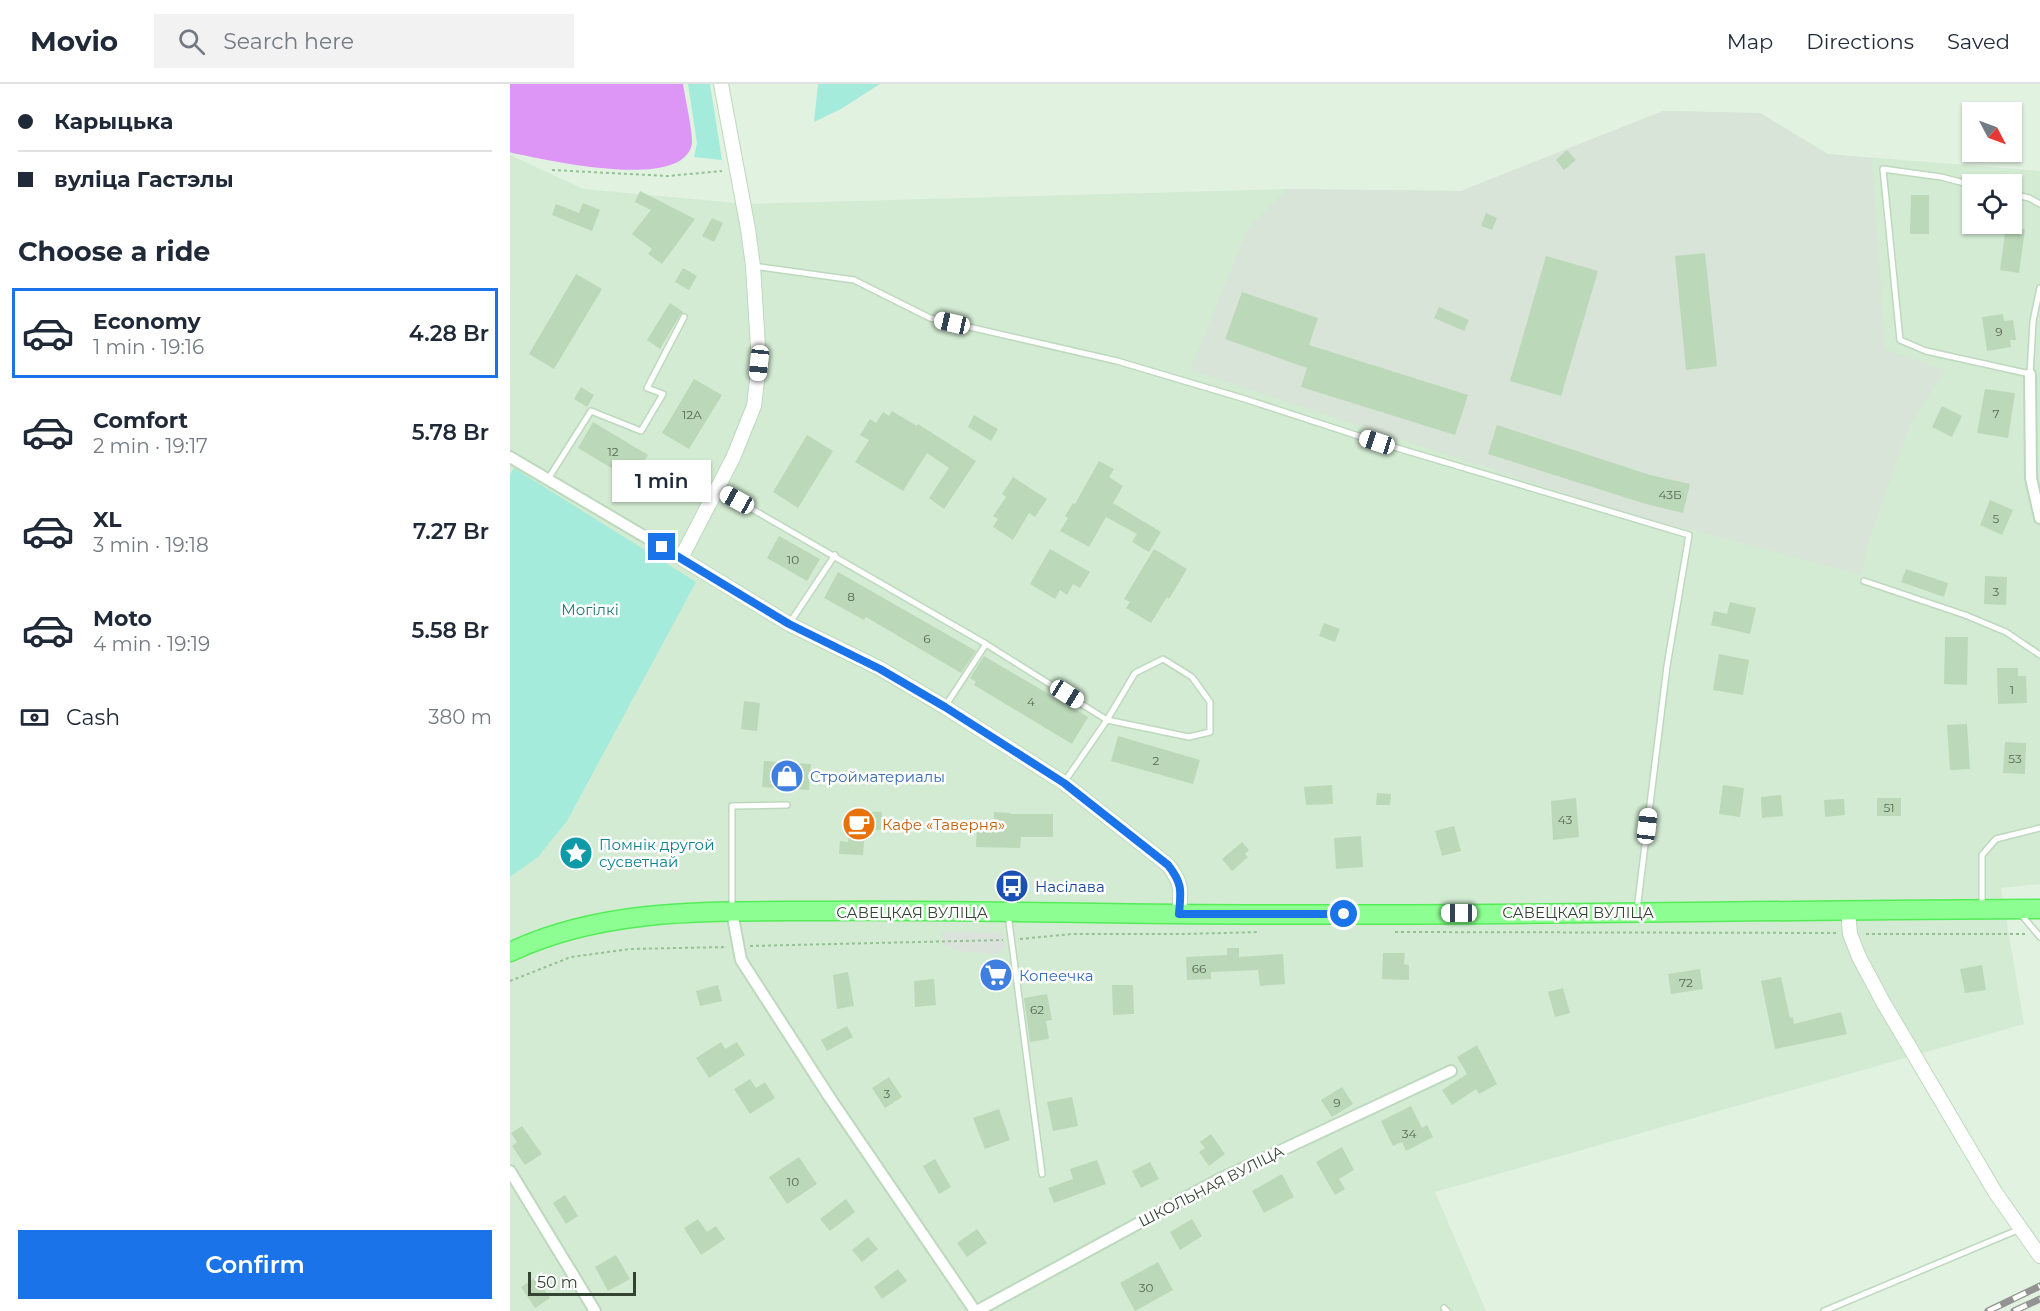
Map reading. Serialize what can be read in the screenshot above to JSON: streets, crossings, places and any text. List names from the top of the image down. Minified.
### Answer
{"streets":{"main road":["САВЕЦКАЯ ВУЛІЦА"],"street":["ШКОЛЬНАЯ ВУЛІЦА"]},"crossings":[["САВЕЦКАЯ ВУЛІЦА","ШКОЛЬНАЯ ВУЛІЦА"]],"parks":["Могілкі"],"places":{"shop":["Стройматериалы"],"cafe":["Кафе «Таверня»"],"place":["Помнік другой сусветнай"],"bus stop":["Насілава"],"supermarket":["Копеечка"]},"house_numbers":["9","7","12А","12","43Б","5","10","3","8","6","1","4","53","2","51","43","66","72","62","3","9","34","10","30"],"scale_bar":"50 m","north":"bottom right","page":{"header":"Movio","search":"Search here","nav":["Map","Directions","Saved"],"banner":["Карыцька","вуліца Гастэлы"],"heading":"Choose a ride","list":[{"name":"Economy","note":"1 min · 19:16","value":"4.28 Br"},{"name":"Comfort","note":"2 min · 19:17","value":"5.78 Br"},{"name":"XL","note":"3 min · 19:18","value":"7.27 Br"},{"name":"Moto","note":"4 min · 19:19","value":"5.58 Br"}],"bubble":"1 min","pay":["Cash","380 m"],"buttons":"Confirm","scale":"50 m"}}
